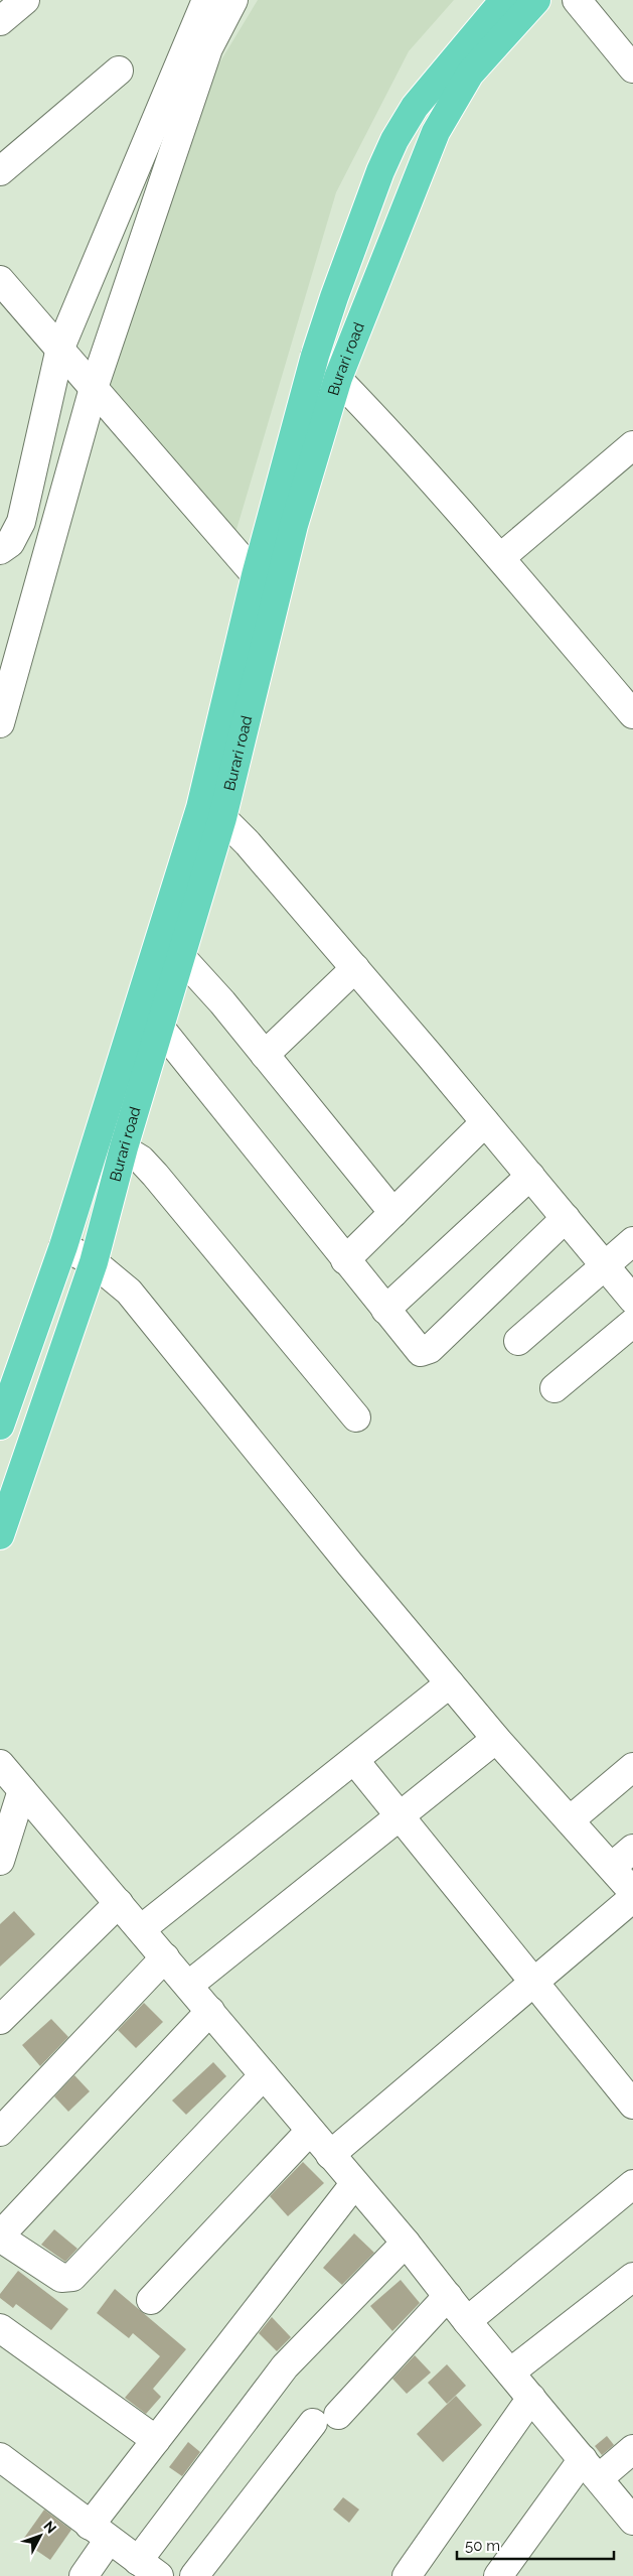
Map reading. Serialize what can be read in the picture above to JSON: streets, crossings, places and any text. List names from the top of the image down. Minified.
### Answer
{"streets":{"main road":["Burari road"]},"scale_bar":"50 m","north":"top right"}
